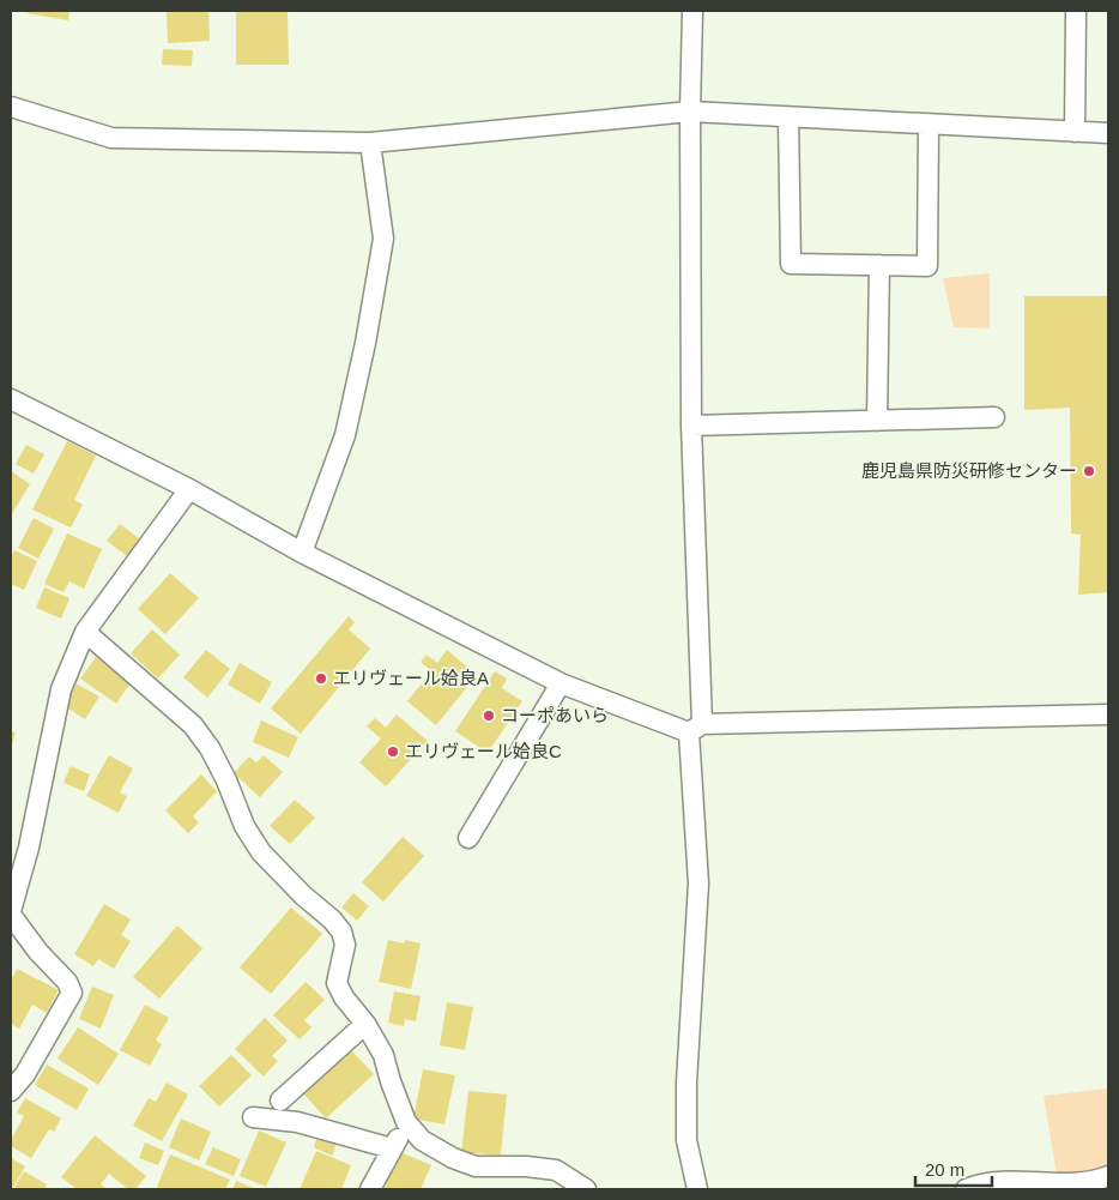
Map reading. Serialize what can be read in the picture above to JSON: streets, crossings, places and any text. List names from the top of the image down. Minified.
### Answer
{"places":["鹿児島県防災研修センター","エリヴェール姶良A","コーポあいら","エリヴェール姶良C"],"scale_bar":"20 m"}
